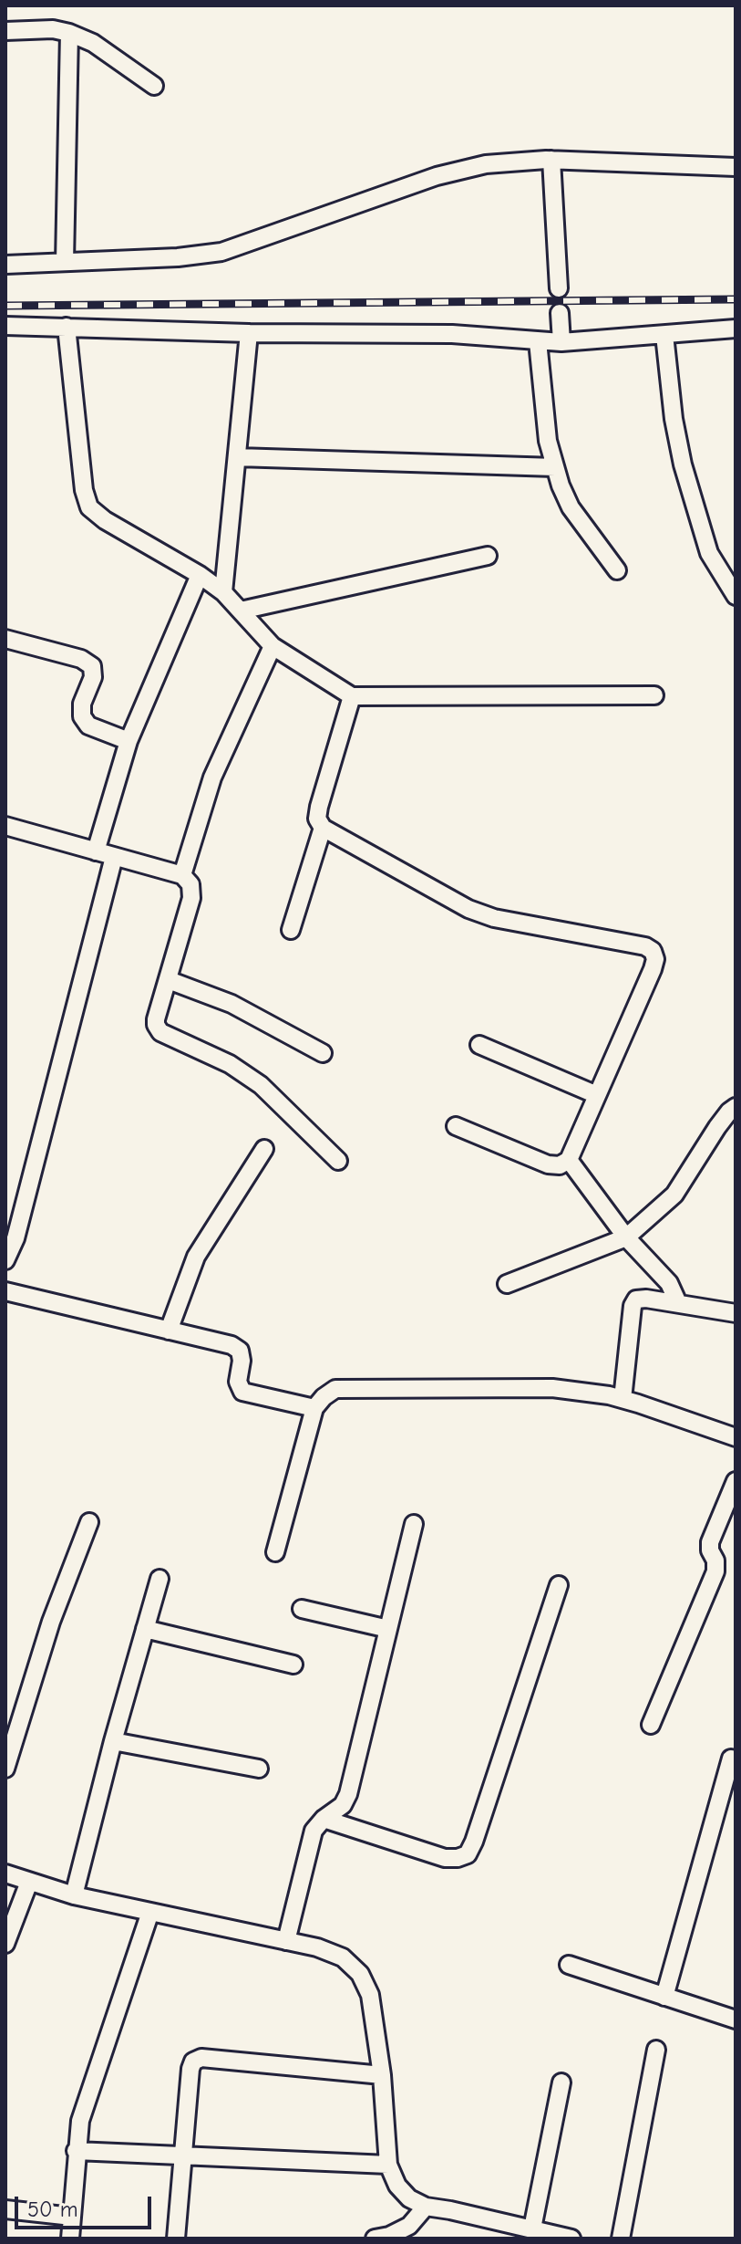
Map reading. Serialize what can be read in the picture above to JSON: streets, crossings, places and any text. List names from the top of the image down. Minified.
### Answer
{"scale_bar":"50 m"}
